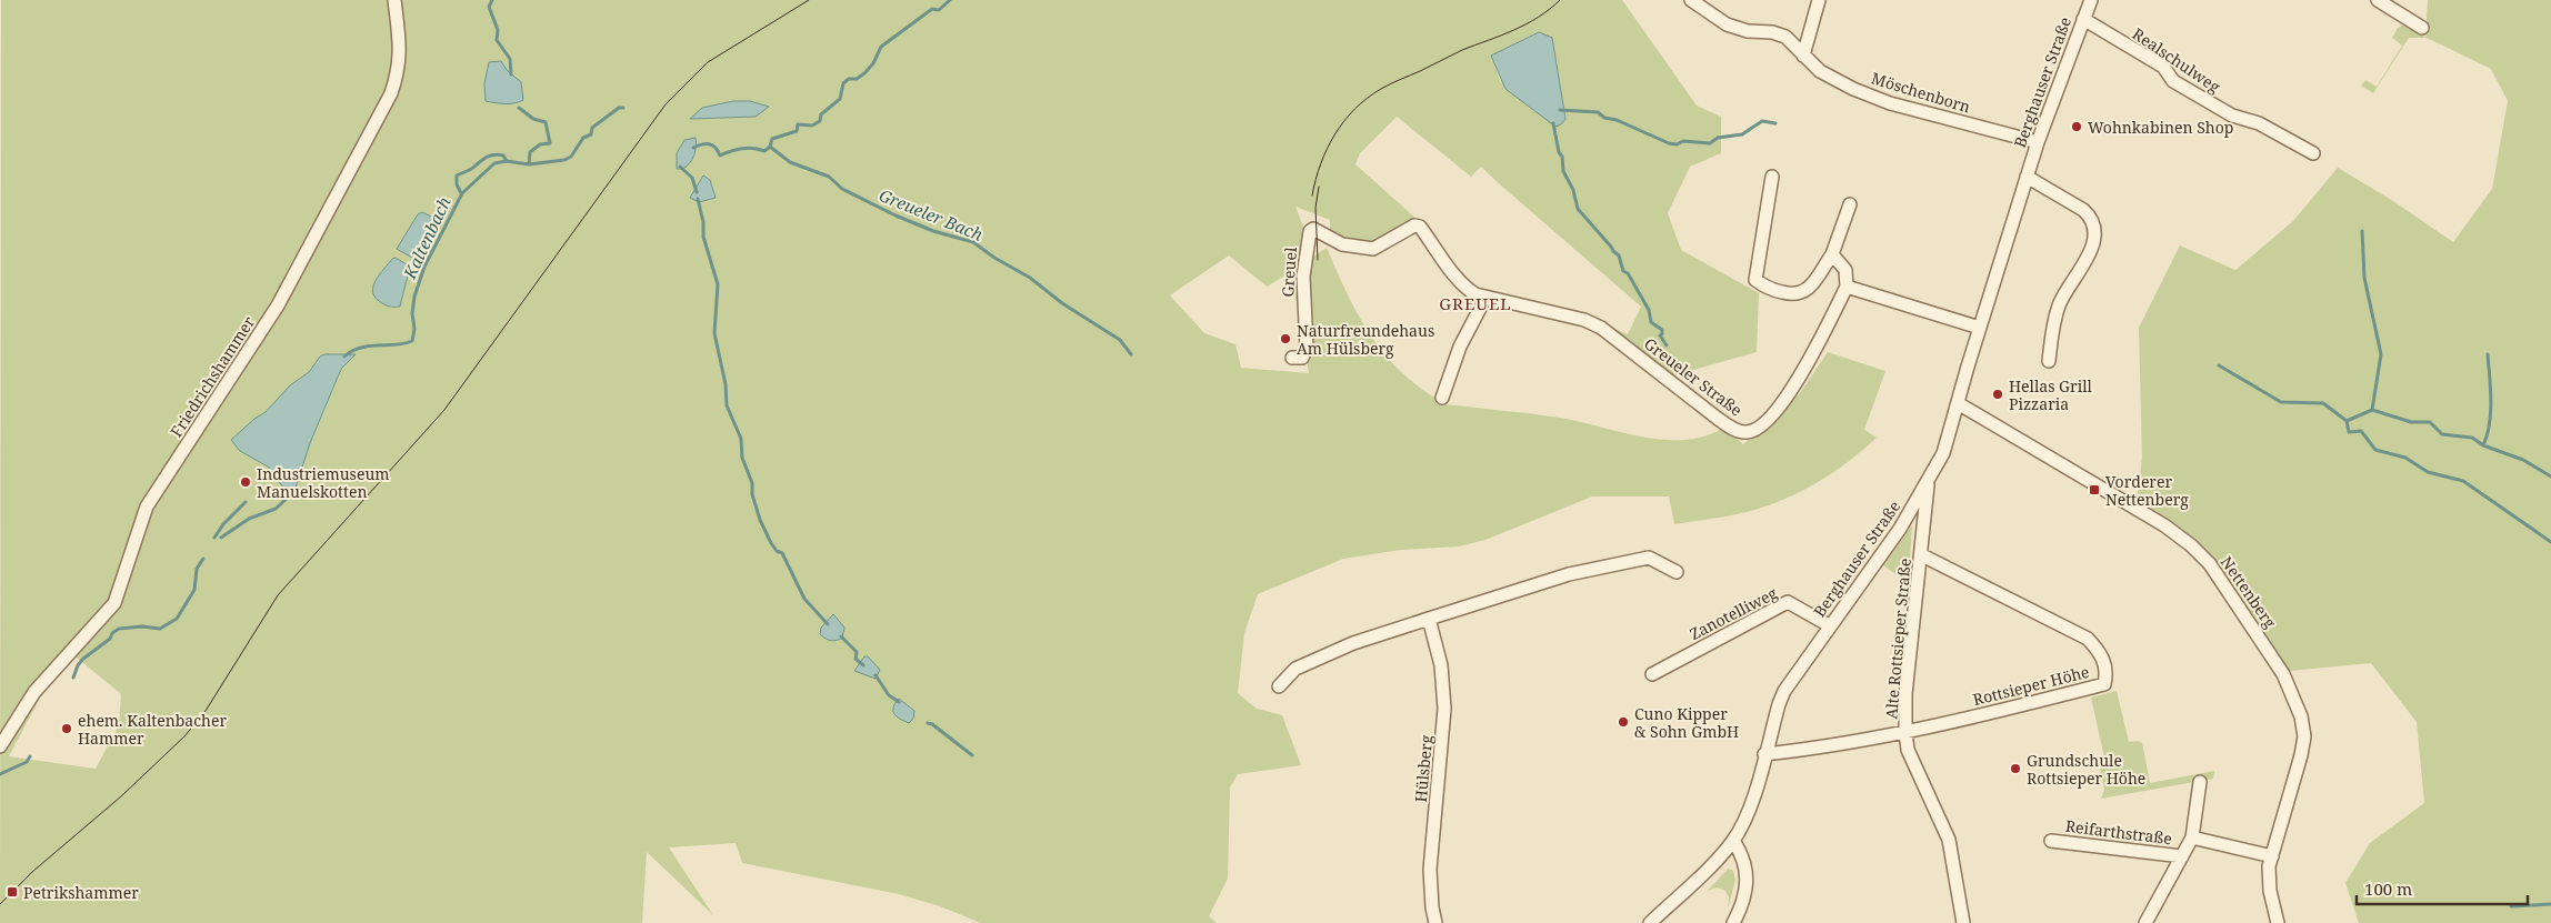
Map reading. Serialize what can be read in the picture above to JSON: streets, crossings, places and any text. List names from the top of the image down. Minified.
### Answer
{"streets":{"street":["Realschulweg","Berghauser Straße","Möschenborn","Greuel","Friedrichshammer","Greueler Straße","Nettenberg","Zanotelliweg","Alte Rottsieper Straße","Rottsieper Höhe","Hülsberg","Reifarthstraße"]},"crossings":[["Realschulweg","Berghauser Straße"],["Berghauser Straße","Möschenborn"],["Berghauser Straße","Nettenberg"],["Berghauser Straße","Zanotelliweg"],["Berghauser Straße","Alte Rottsieper Straße"],["Berghauser Straße","Rottsieper Höhe"],["Greuel","Greueler Straße"],["Nettenberg","Reifarthstraße"],["Alte Rottsieper Straße","Rottsieper Höhe"]],"districts":["GREUEL"],"water":["Greueler Bach","Kaltenbach"],"places":{"other":["Wohnkabinen Shop","Naturfreundehaus Am Hülsberg","Hellas Grill Pizzaria","Industriemuseum Manuelskotten","Cuno Kipper & Sohn GmbH","ehem. Kaltenbacher Hammer","Grundschule Rottsieper Höhe"],"transit":["Vorderer Nettenberg","Petrikshammer"]},"scale_bar":"100 m"}
